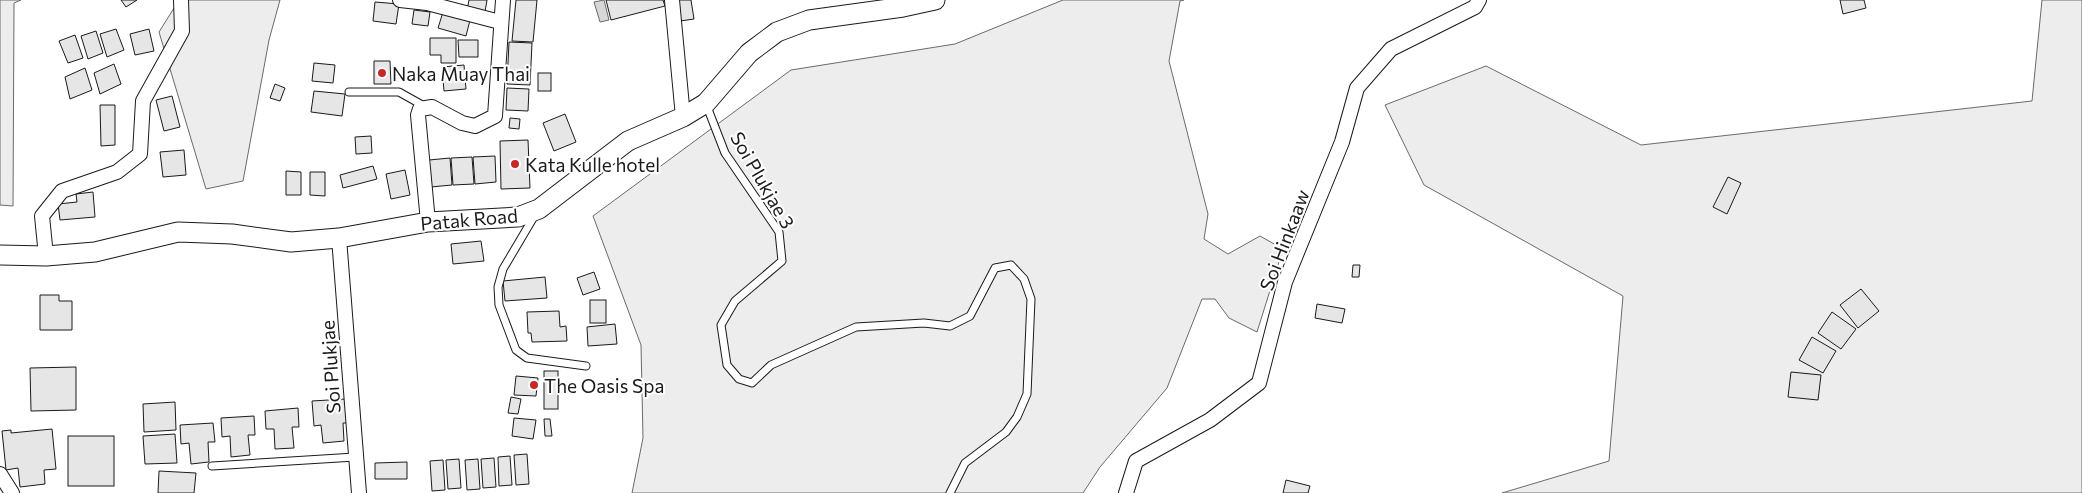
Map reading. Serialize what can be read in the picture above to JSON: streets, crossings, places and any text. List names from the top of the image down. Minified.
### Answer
{"streets":{"main road":["Patak Road"],"street":["Soi Hinkaaw","Soi Plukjae"],"lane":["Soi Plukjae 3"]},"crossings":[["Soi Plukjae 3","Patak Road"],["Patak Road","Soi Plukjae"]],"places":["Naka Muay Thai","Kata Kulle hotel","The Oasis Spa"]}
